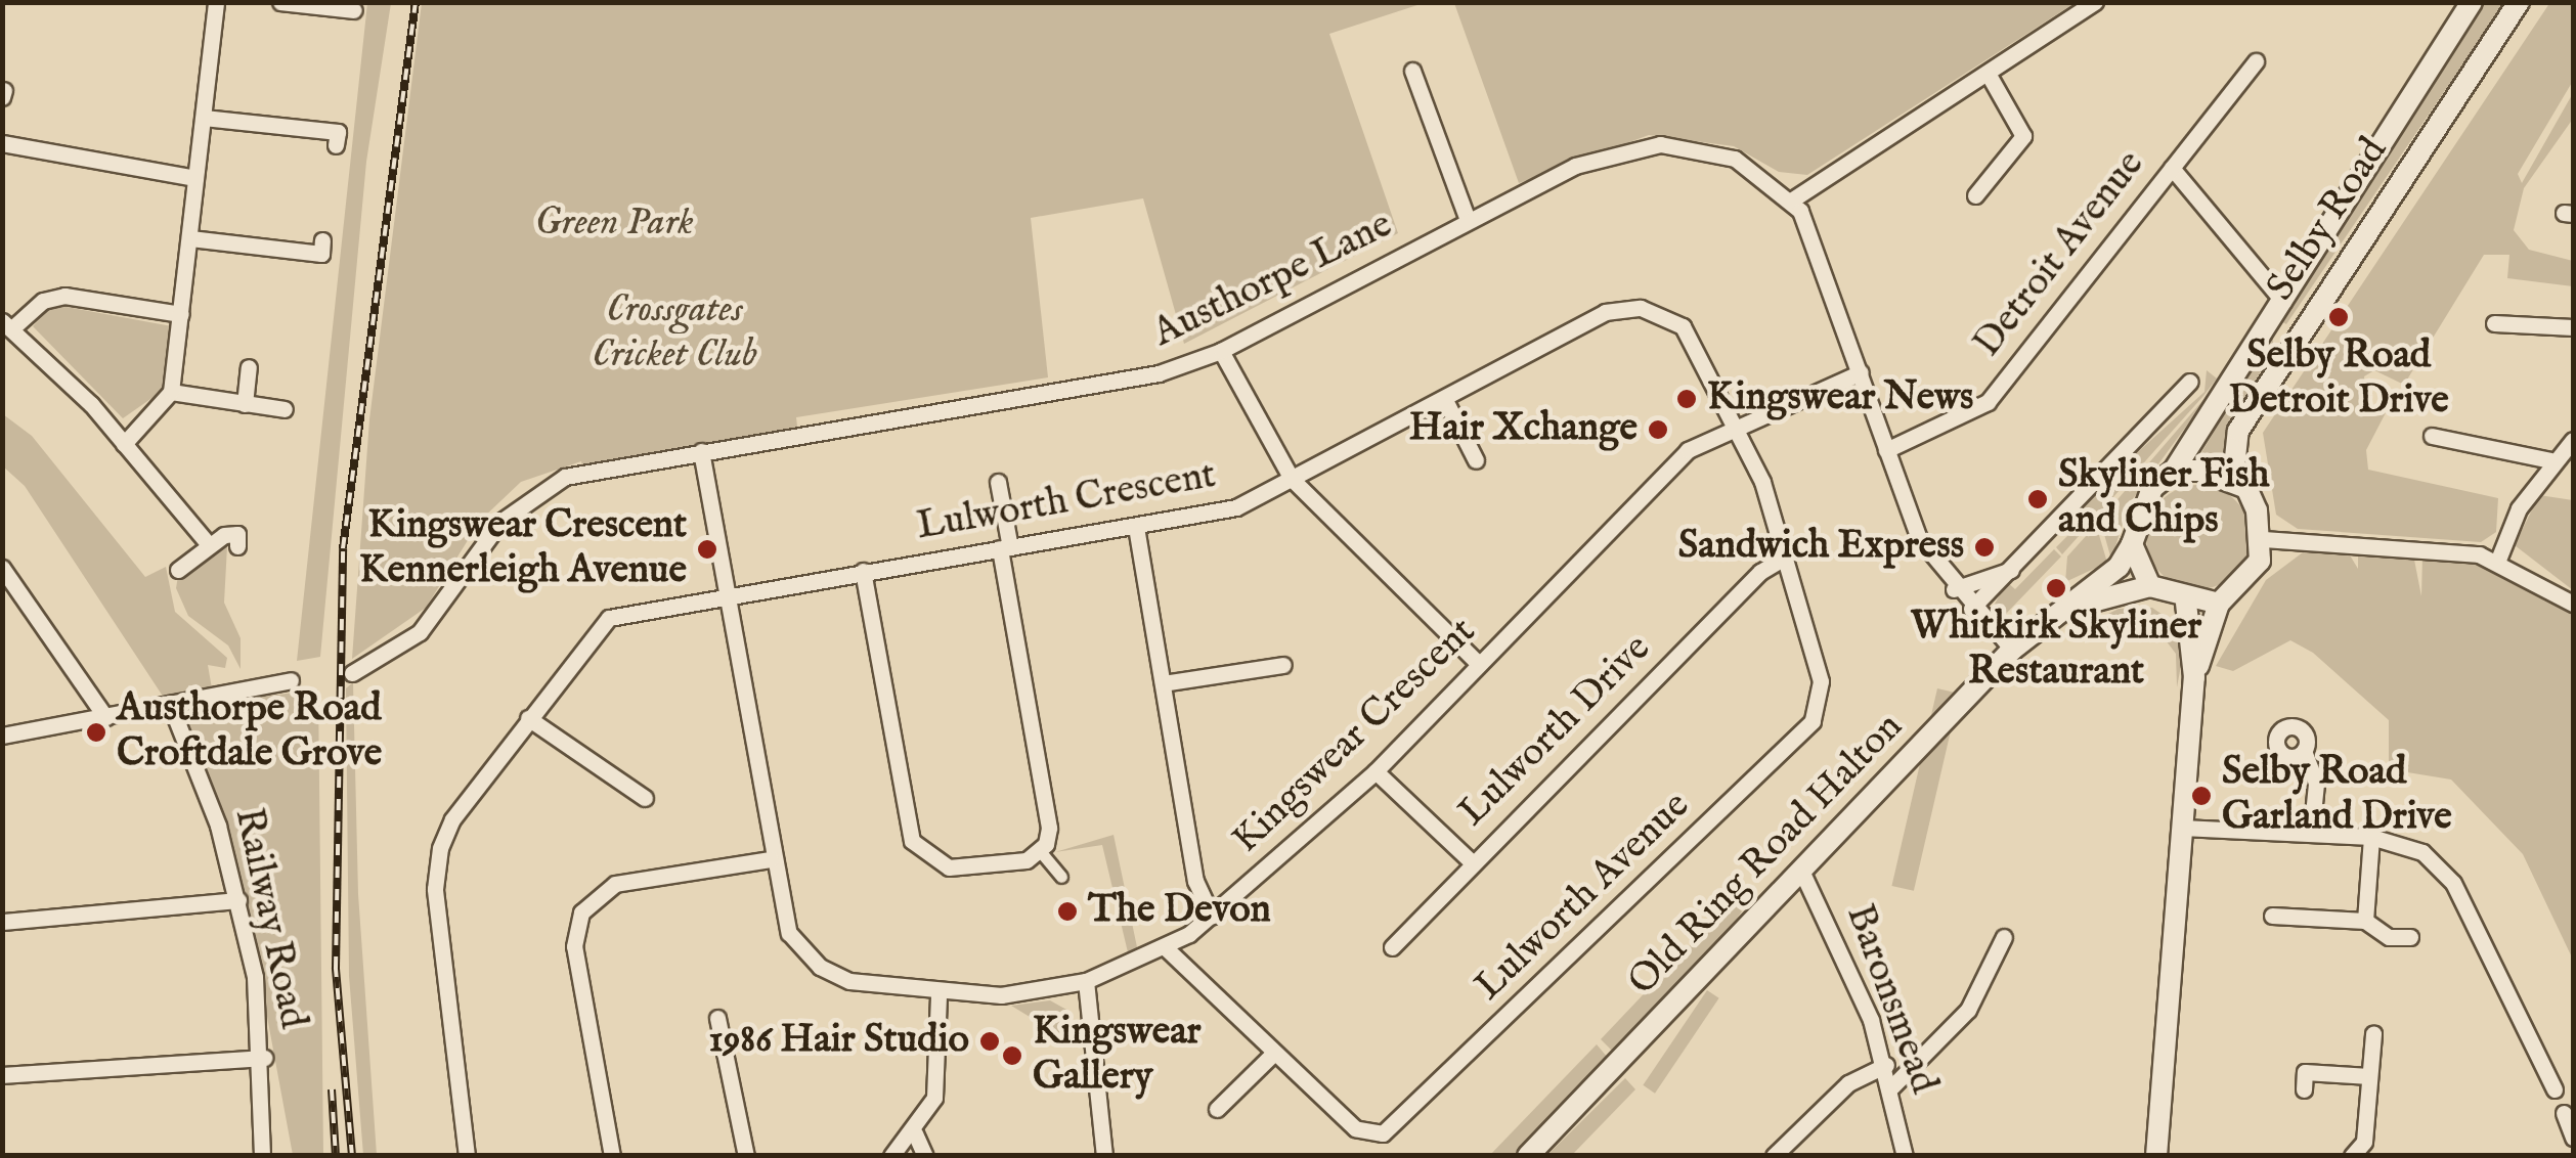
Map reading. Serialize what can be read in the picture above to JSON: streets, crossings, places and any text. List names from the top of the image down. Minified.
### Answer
{"streets":{"main road":["Selby Road","Old Ring Road Halton"],"street":["Detroit Avenue","Austhorpe Lane","Lulworth Crescent","Lulworth Drive","Kingswear Crescent","Lulworth Avenue","Railway Road","Baronsmead"]},"crossings":[["Selby Road","Old Ring Road Halton"],["Austhorpe Lane","Kingswear Crescent"],["Lulworth Crescent","Kingswear Crescent"],["Lulworth Crescent","Lulworth Avenue"],["Lulworth Drive","Kingswear Crescent"],["Lulworth Drive","Lulworth Avenue"],["Kingswear Crescent","Lulworth Avenue"],["Old Ring Road Halton","Baronsmead"]],"parks":["Green Park","Crossgates Cricket Club"],"places":["Selby Road Detroit Drive","Kingswear News","Hair Xchange","Skyliner Fish and Chips","Sandwich Express","Kingswear Crescent Kennerleigh Avenue","Whitkirk Skyliner Restaurant","Austhorpe Road Croftdale Grove","Selby Road Garland Drive","The Devon","1986 Hair Studio","Kingswear Gallery"]}
